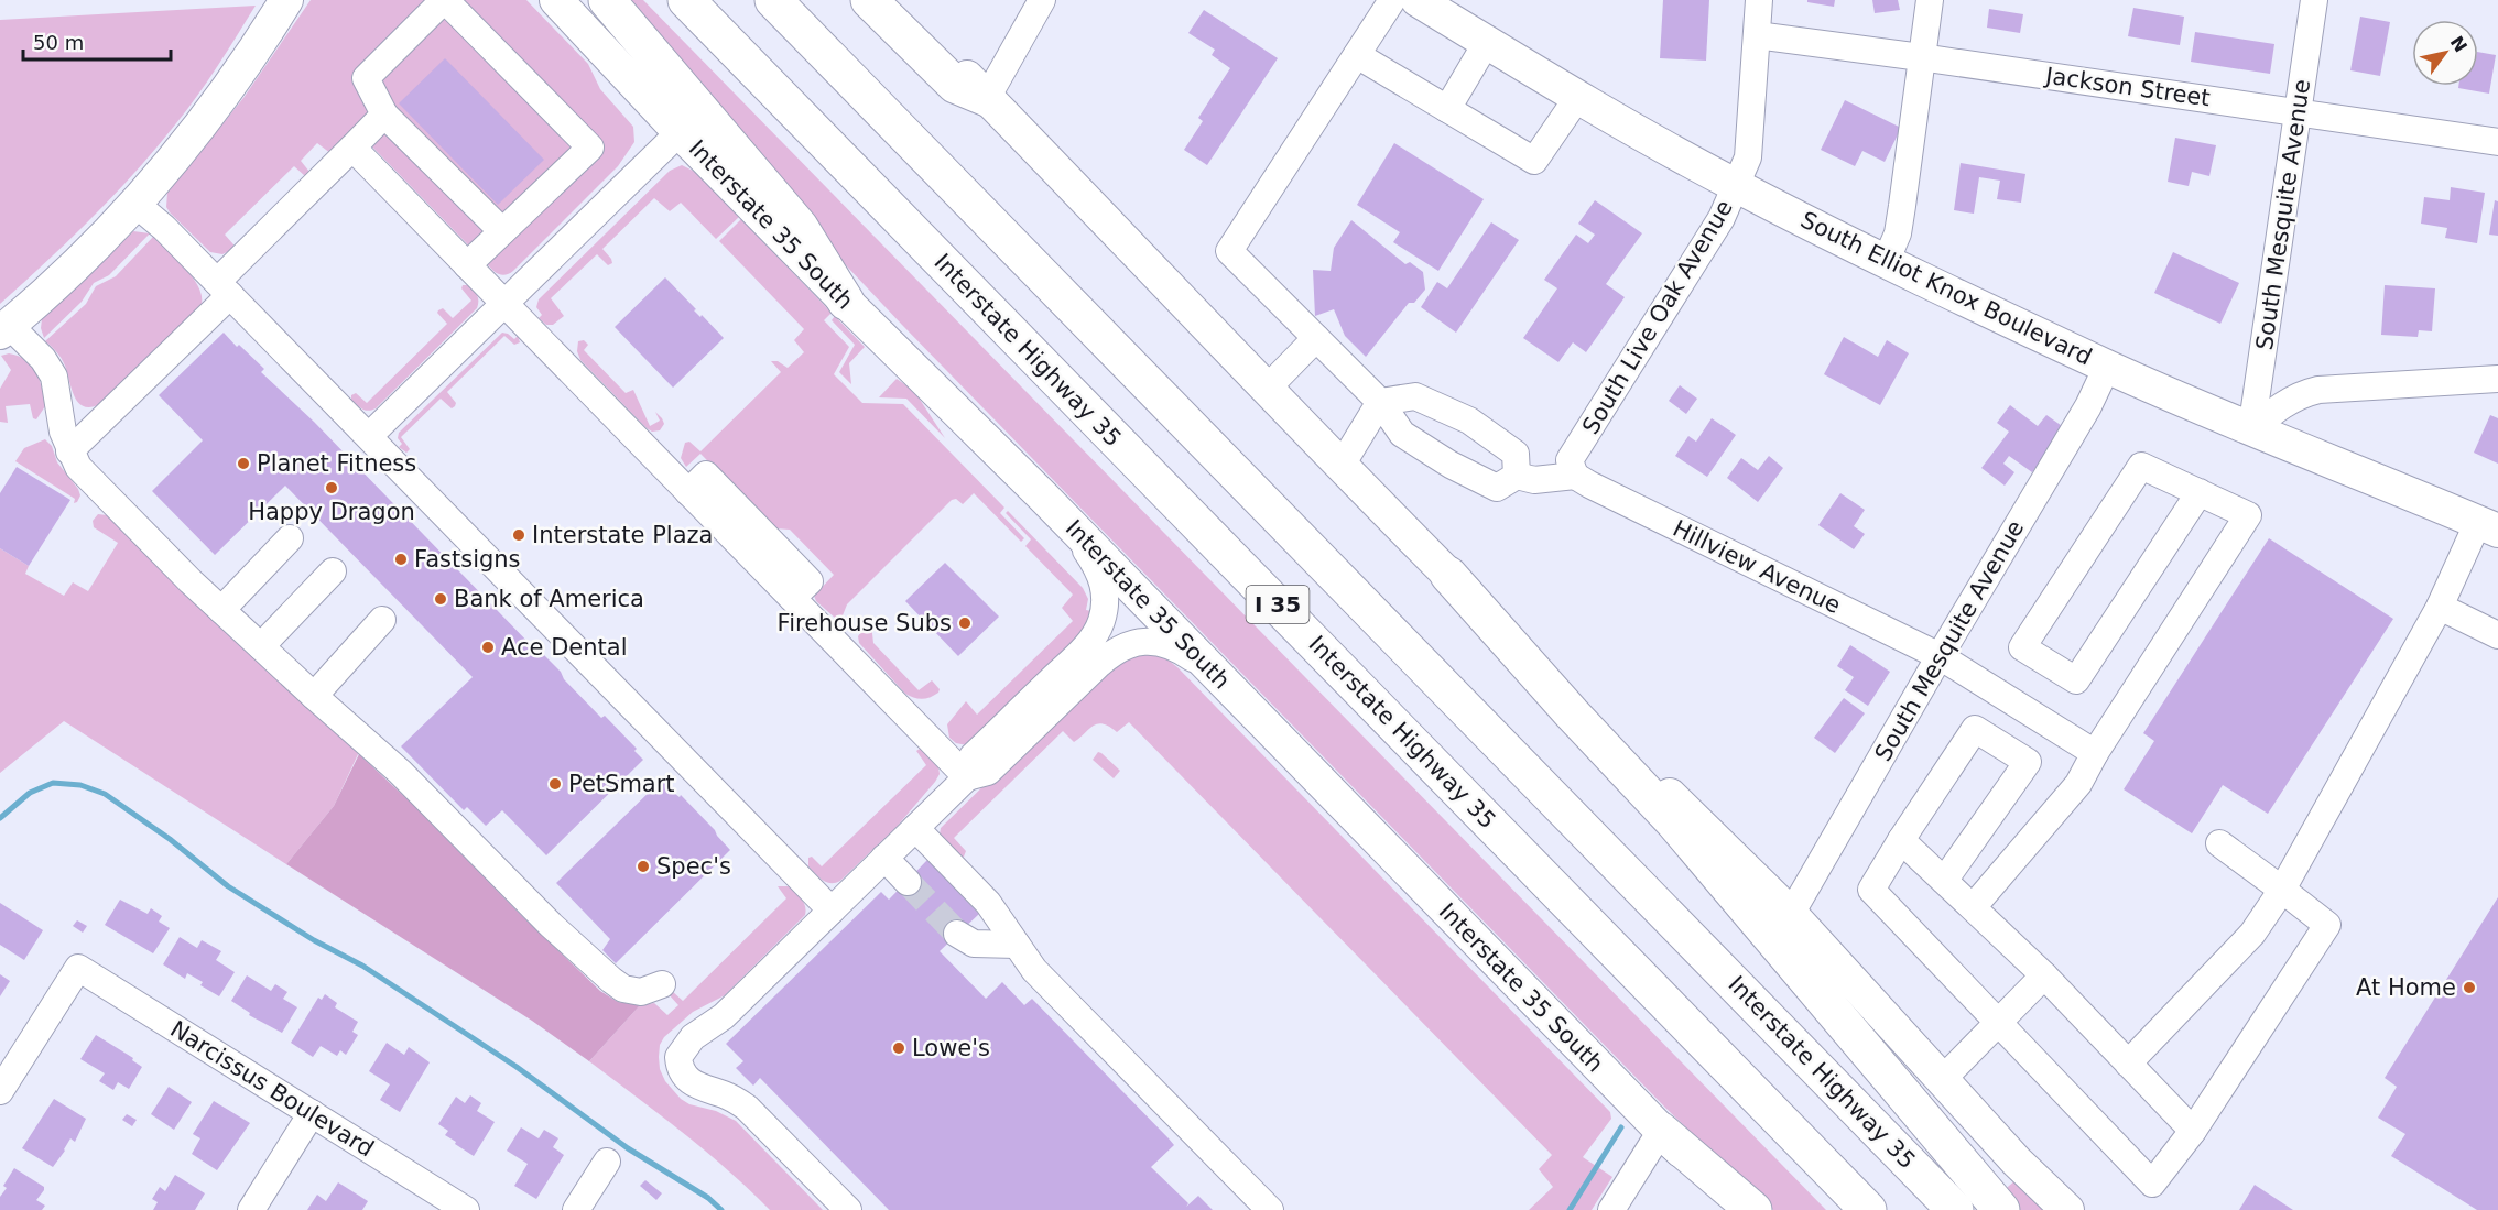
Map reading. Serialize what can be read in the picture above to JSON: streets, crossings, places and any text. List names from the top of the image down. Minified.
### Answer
{"streets":{"highway":["Interstate Highway 35","I 35"],"main road":["Interstate 35 South","South Elliot Knox Boulevard"],"street":["Jackson Street","South Mesquite Avenue","South Live Oak Avenue","Hillview Avenue","Narcissus Boulevard"]},"crossings":[["Jackson Street","South Mesquite Avenue"],["Jackson Street","South Live Oak Avenue"],["South Mesquite Avenue","South Elliot Knox Boulevard"],["South Mesquite Avenue","Hillview Avenue"],["South Elliot Knox Boulevard","South Live Oak Avenue"],["South Live Oak Avenue","Hillview Avenue"]],"places":["Planet Fitness","Happy Dragon","Interstate Plaza","Fastsigns","Bank of America","Firehouse Subs","Ace Dental","PetSmart","Spec's","At Home","Lowe's"],"scale_bar":"50 m","north":"top right"}
